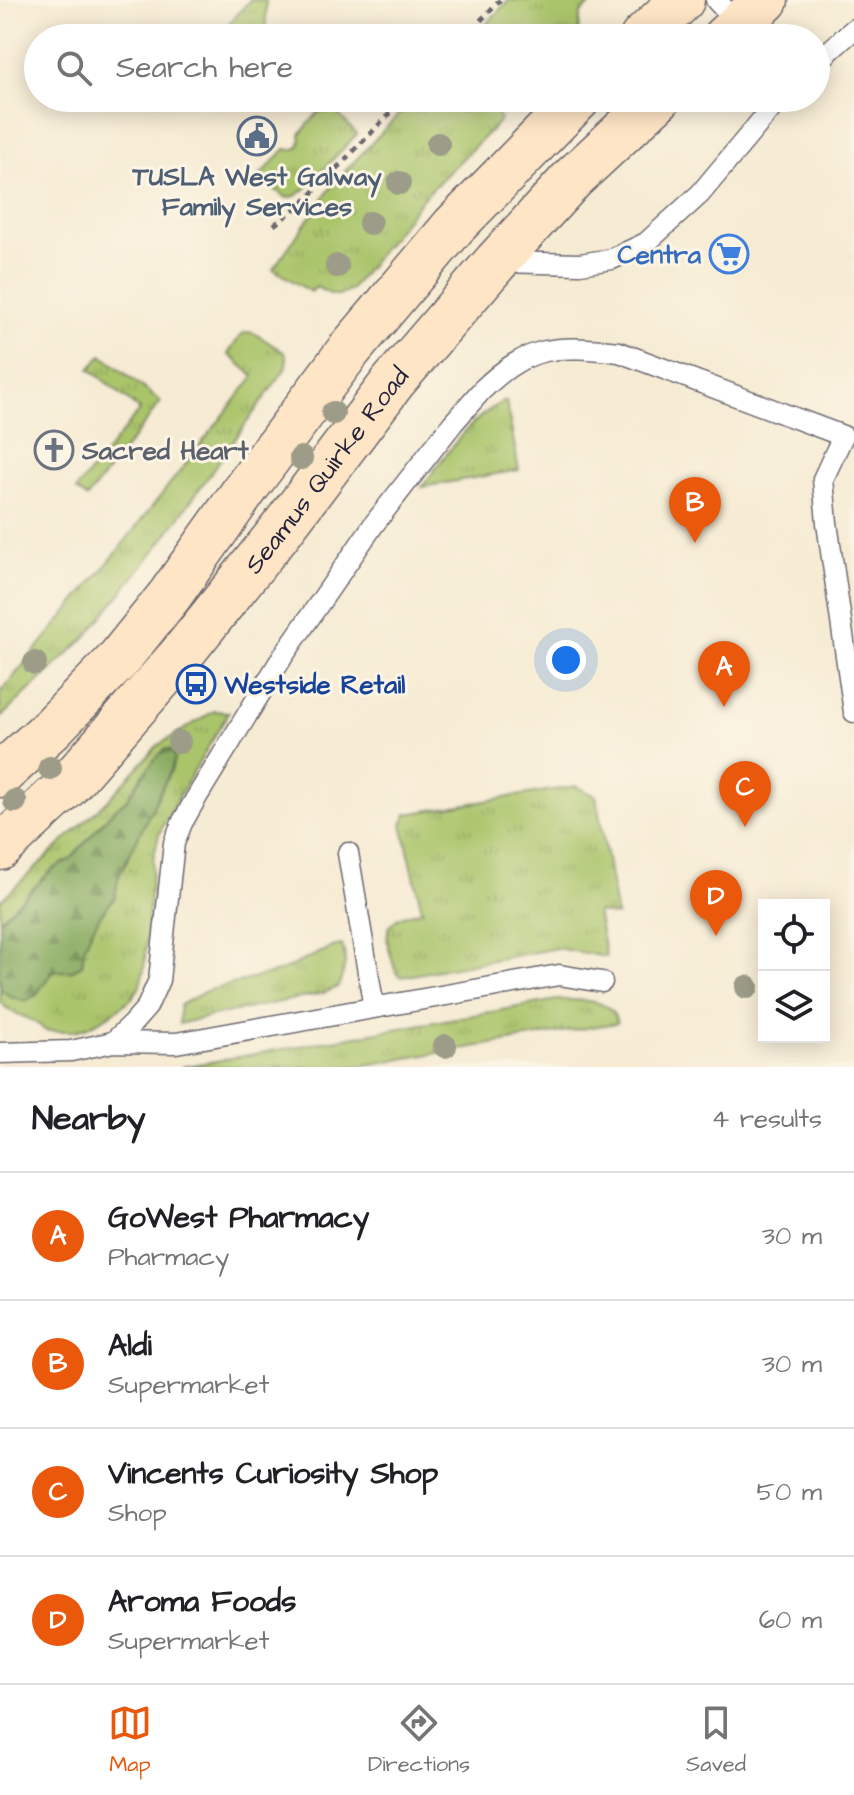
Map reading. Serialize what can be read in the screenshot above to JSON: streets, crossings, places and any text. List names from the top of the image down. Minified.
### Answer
{"streets":{"main road":["Seamus Quirke Road"]},"places":{"public building":["TUSLA West Galway Family Services"],"supermarket":["Centra"],"church":["Sacred Heart"],"bus stop":["Westside Retail"]},"page":{"search":"Search here","pins":["B","A","C","D"],"heading":["Nearby","4 results"],"list":[{"mark":"A","name":"GoWest Pharmacy","note":"Pharmacy","value":"30 m"},{"mark":"B","name":"Aldi","note":"Supermarket","value":"30 m"},{"mark":"C","name":"Vincents Curiosity Shop","note":"Shop","value":"50 m"},{"mark":"D","name":"Aroma Foods","note":"Supermarket","value":"60 m"}],"nav":["Map","Directions","Saved"]}}
